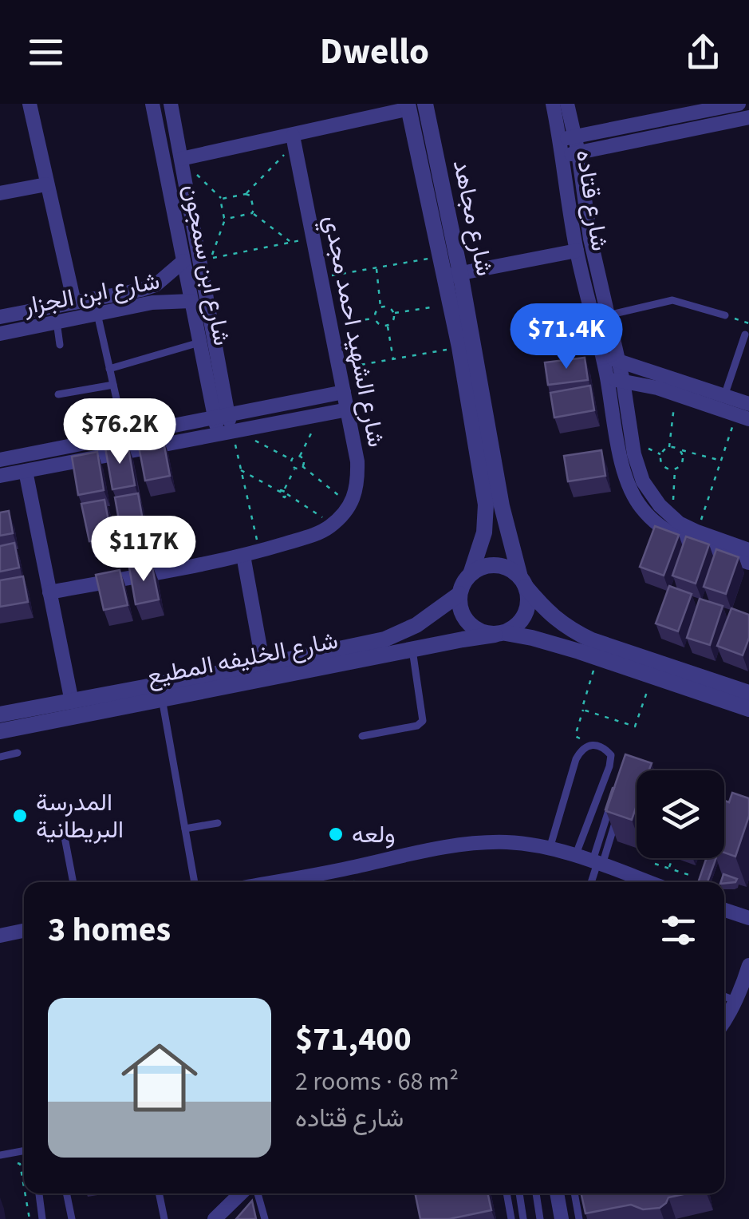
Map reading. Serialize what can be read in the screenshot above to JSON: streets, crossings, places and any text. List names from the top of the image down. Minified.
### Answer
{"streets":{"street":["شارع قتاده","شارع مجاهد","شارع ابن سمجون","شارع ابن الجزار","شارع الشهيد احمد مجدي","شارع الخليفه المطيع"]},"crossings":[["شارع مجاهد","شارع الخليفه المطيع"],["شارع ابن سمجون","شارع ابن الجزار"]],"places":["المدرسة البريطانية","ولعه"],"page":{"header":"Dwello","price":["$71.4K","$76.2K","$117K"],"heading":"3 homes","list":[{"name":"$71,400","note":"2 rooms · 68 m² · شارع قتاده"}]}}
